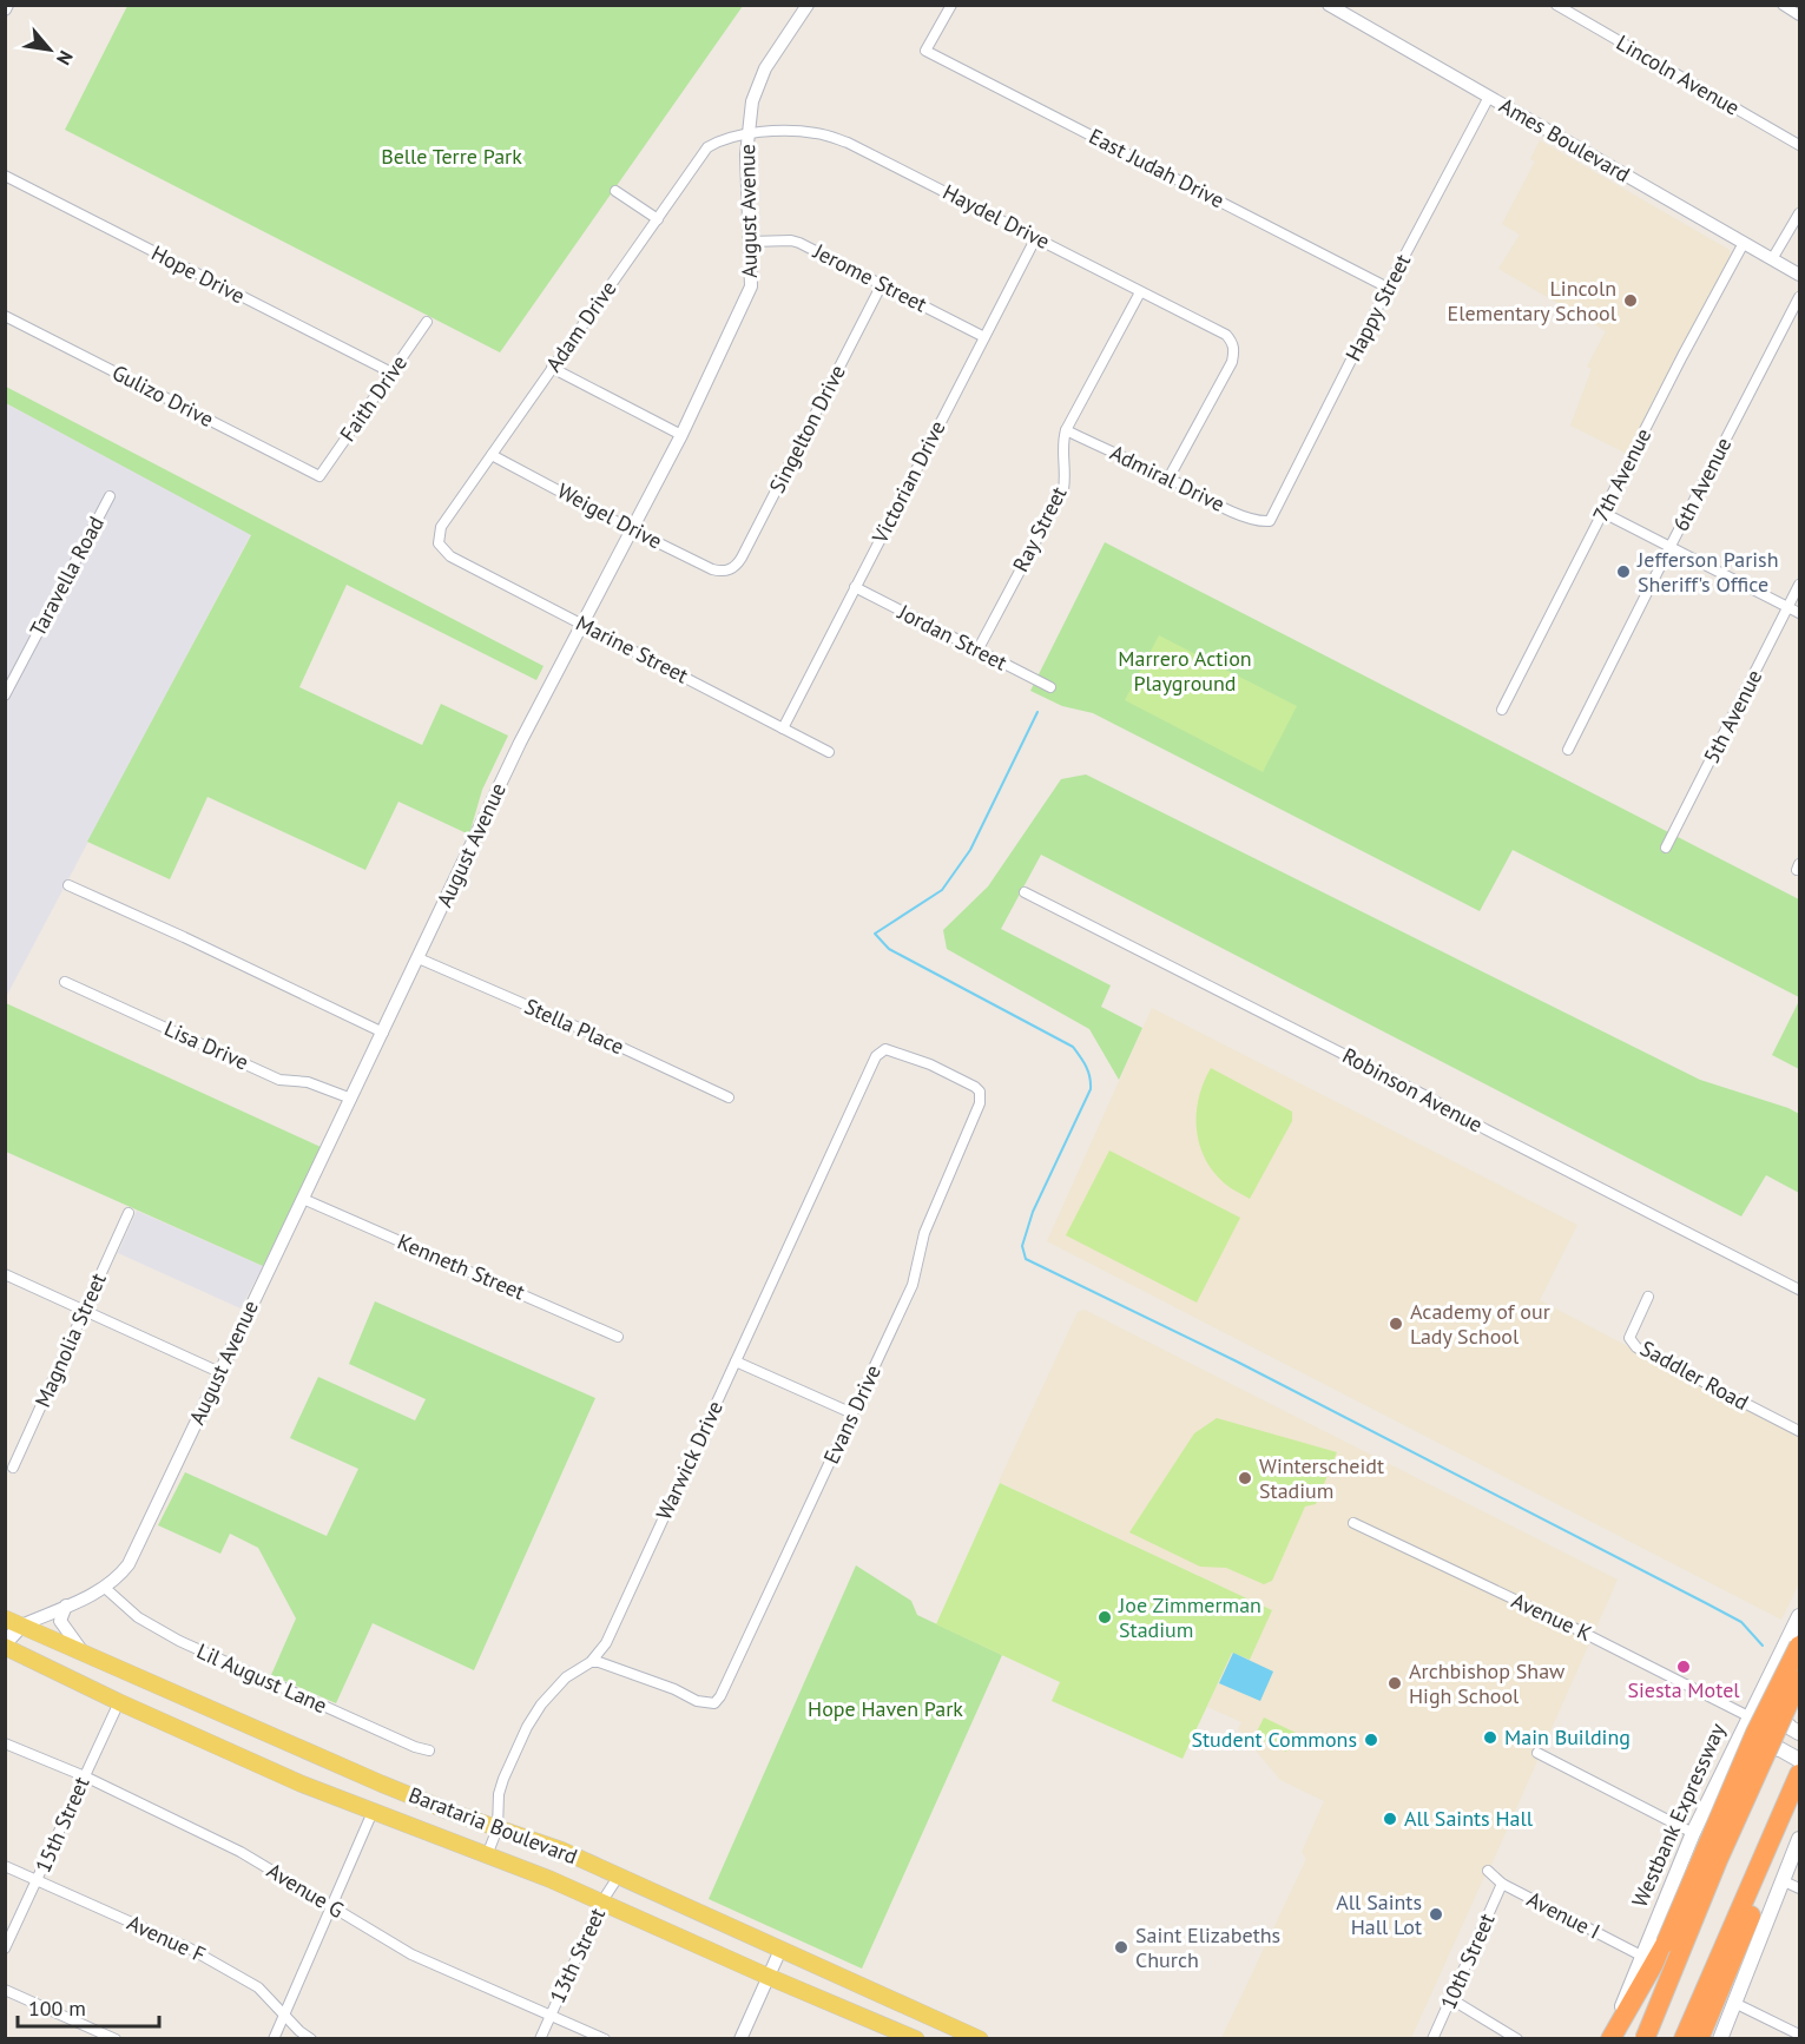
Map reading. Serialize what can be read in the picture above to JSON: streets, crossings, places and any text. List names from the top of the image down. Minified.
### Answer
{"streets":{"main road":["Westbank Expressway","Barataria Boulevard"],"street":["Lincoln Avenue","Ames Boulevard","East Judah Drive","August Avenue","Haydel Drive","Hope Drive","Jerome Street","Happy Street","Adam Drive","Gulizo Drive","Faith Drive","Singelton Drive","7th Avenue","Admiral Drive","Victorian Drive","6th Avenue","Weigel Drive","Ray Street","Taravella Road","Jordan Street","Marine Street","5th Avenue","Stella Place","Lisa Drive","Robinson Avenue","Kenneth Street","Magnolia Street","Saddler Road","Evans Drive","Warwick Drive","Avenue K","Lil August Lane","15th Street","Avenue G","Avenue I","Avenue F","13th Street","10th Street"]},"crossings":[["Ames Boulevard","Happy Street"],["Ames Boulevard","7th Avenue"],["East Judah Drive","Happy Street"],["August Avenue","Haydel Drive"],["August Avenue","Jerome Street"],["August Avenue","Adam Drive"],["August Avenue","Weigel Drive"],["August Avenue","Marine Street"],["August Avenue","Stella Place"],["August Avenue","Lisa Drive"],["August Avenue","Kenneth Street"],["August Avenue","Lil August Lane"],["August Avenue","Barataria Boulevard"],["Haydel Drive","Adam Drive"],["Haydel Drive","Admiral Drive"],["Haydel Drive","Victorian Drive"],["Haydel Drive","Ray Street"],["Hope Drive","Faith Drive"],["Jerome Street","Singelton Drive"],["Jerome Street","Victorian Drive"],["Happy Street","Admiral Drive"],["Adam Drive","Weigel Drive"],["Adam Drive","Marine Street"],["Gulizo Drive","Faith Drive"],["Singelton Drive","Weigel Drive"],["Admiral Drive","Ray Street"],["Victorian Drive","Jordan Street"],["Victorian Drive","Marine Street"],["Ray Street","Jordan Street"],["Evans Drive","Warwick Drive"],["Warwick Drive","Barataria Boulevard"],["Avenue K","Westbank Expressway"],["Westbank Expressway","Avenue I"],["15th Street","Barataria Boulevard"],["15th Street","Avenue G"],["15th Street","Avenue F"],["Barataria Boulevard","13th Street"],["Avenue G","13th Street"],["Avenue I","10th Street"]],"parks":["Belle Terre Park","Marrero Action Playground","Hope Haven Park"],"places":["Lincoln Elementary School","Jefferson Parish Sheriff's Office","Academy of our Lady School","Winterscheidt Stadium","Joe Zimmerman Stadium","Siesta Motel","Archbishop Shaw High School","Main Building","Student Commons","All Saints Hall","All Saints Hall Lot","Saint Elizabeths Church"],"scale_bar":"100 m","north":"bottom right"}
